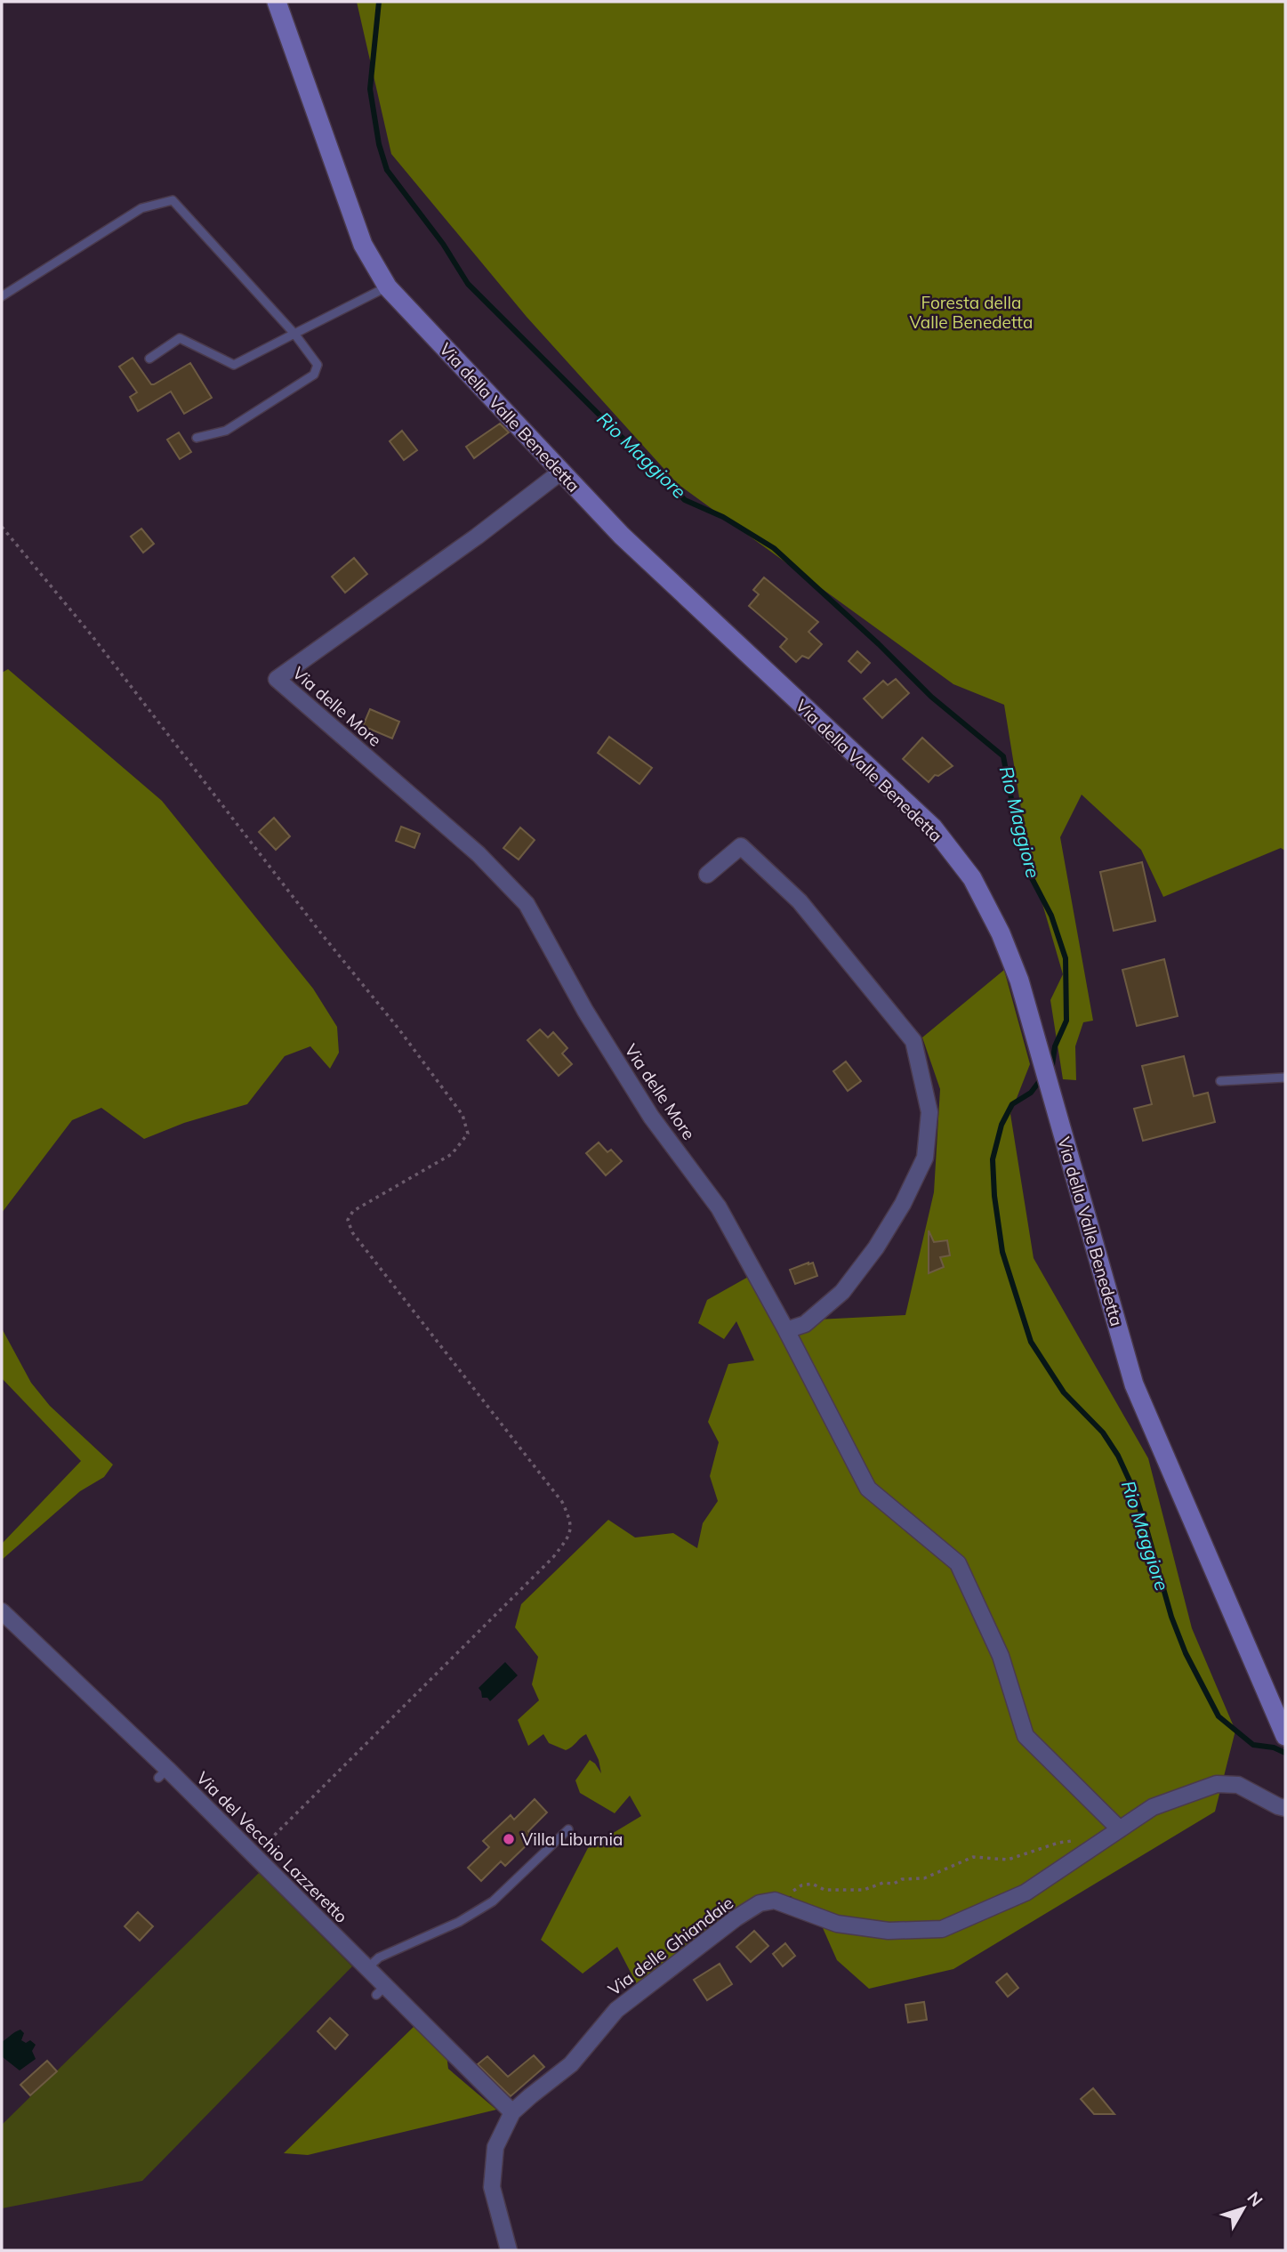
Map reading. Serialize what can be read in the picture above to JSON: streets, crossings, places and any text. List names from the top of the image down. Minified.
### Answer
{"streets":{"main road":["Via della Valle Benedetta"],"street":["Via delle More","Via del Vecchio Lazzeretto","Via delle Ghiandaie"]},"crossings":[["Via della Valle Benedetta","Via delle More"],["Via del Vecchio Lazzeretto","Via delle Ghiandaie"]],"water":["Rio Maggiore"],"parks":["Foresta della Valle Benedetta"],"places":["Villa Liburnia"],"north":"top right"}
